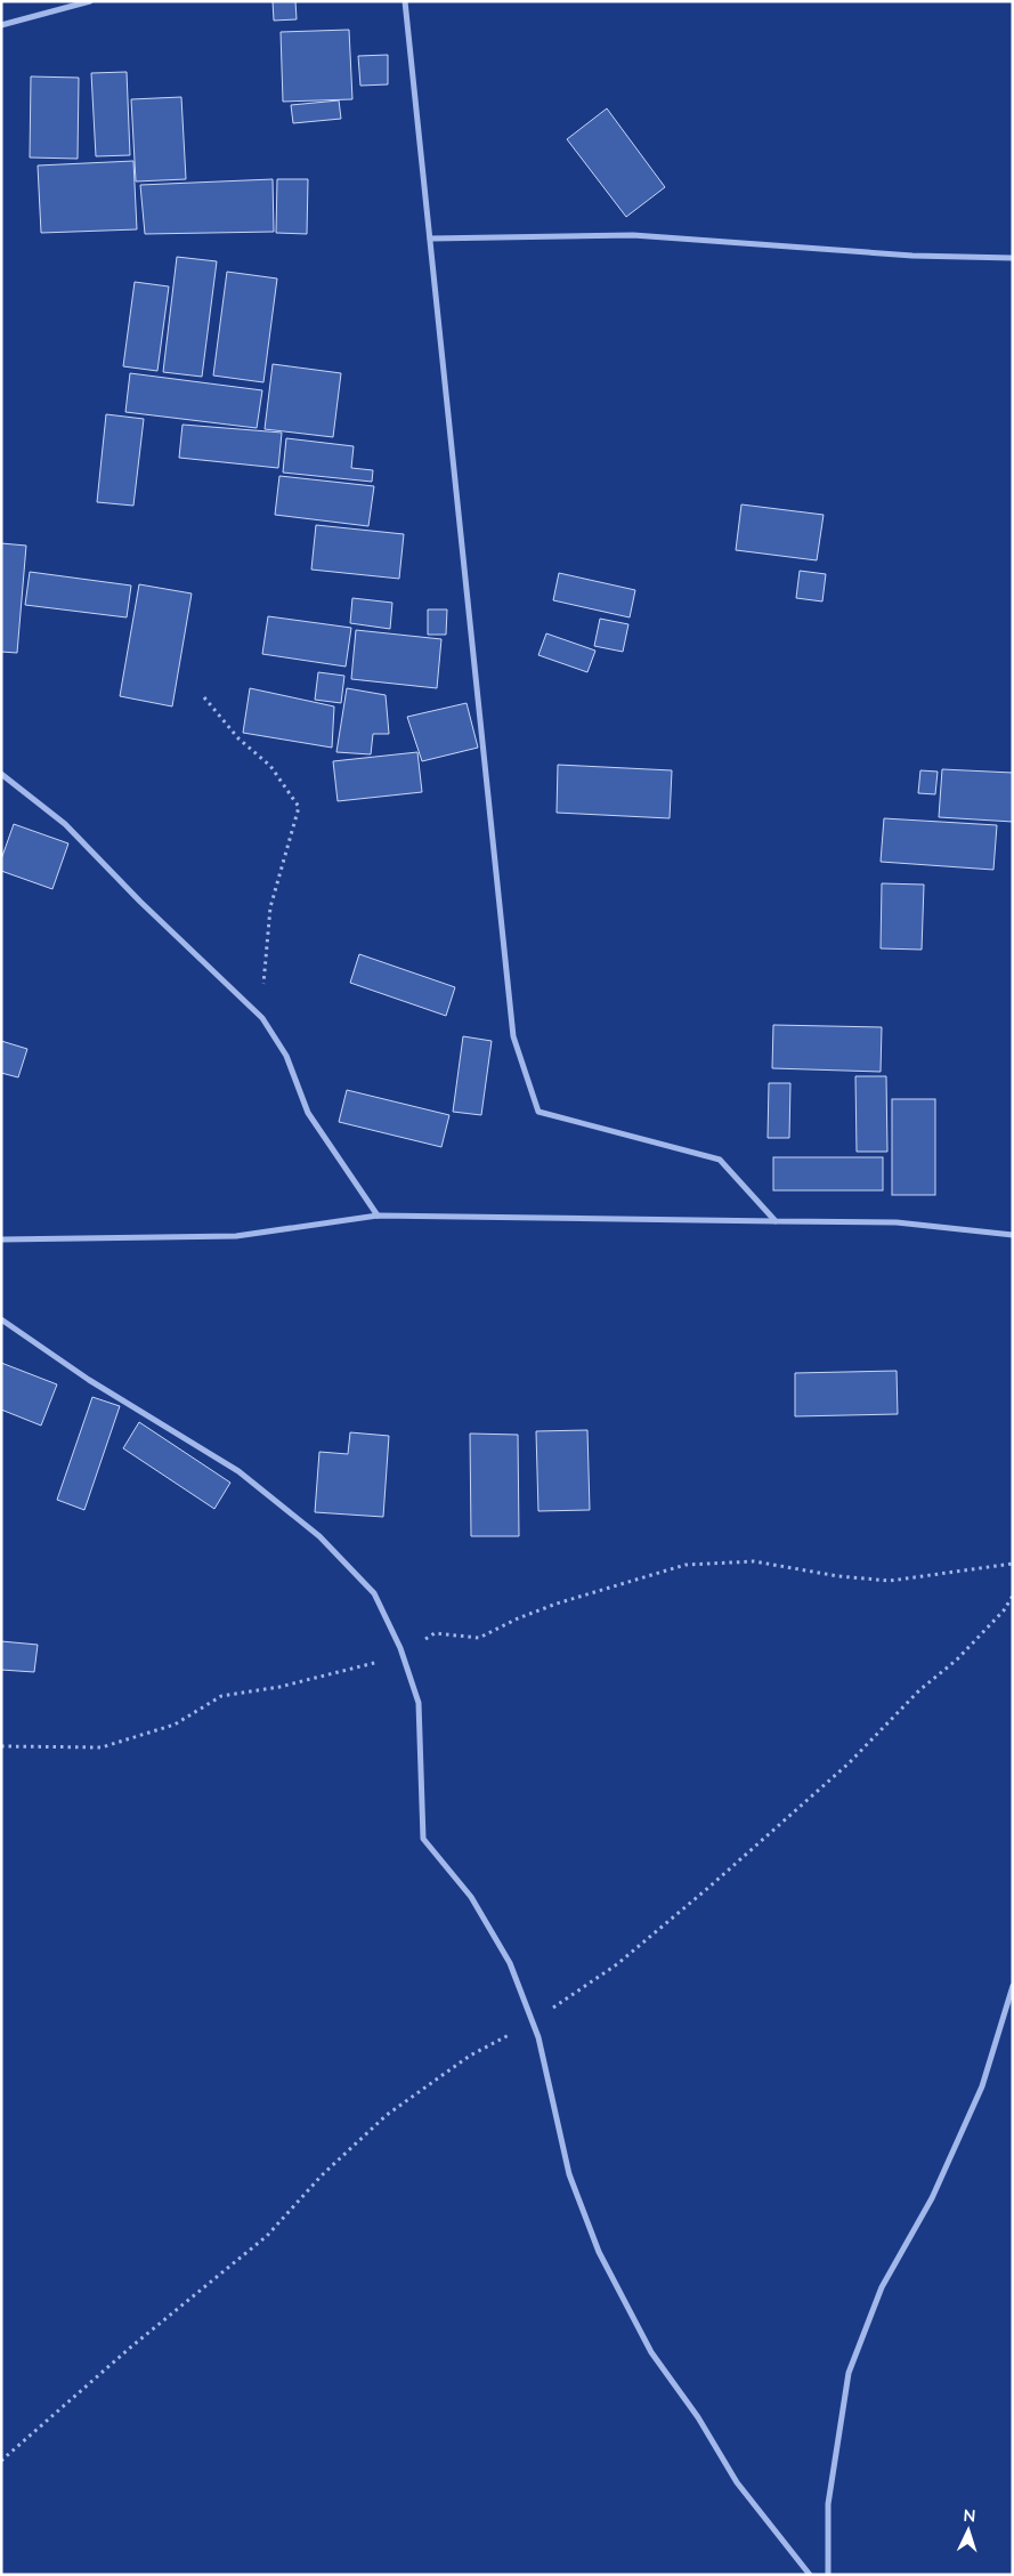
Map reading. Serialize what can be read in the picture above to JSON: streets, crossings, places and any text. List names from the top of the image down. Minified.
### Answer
{"north":"top"}
